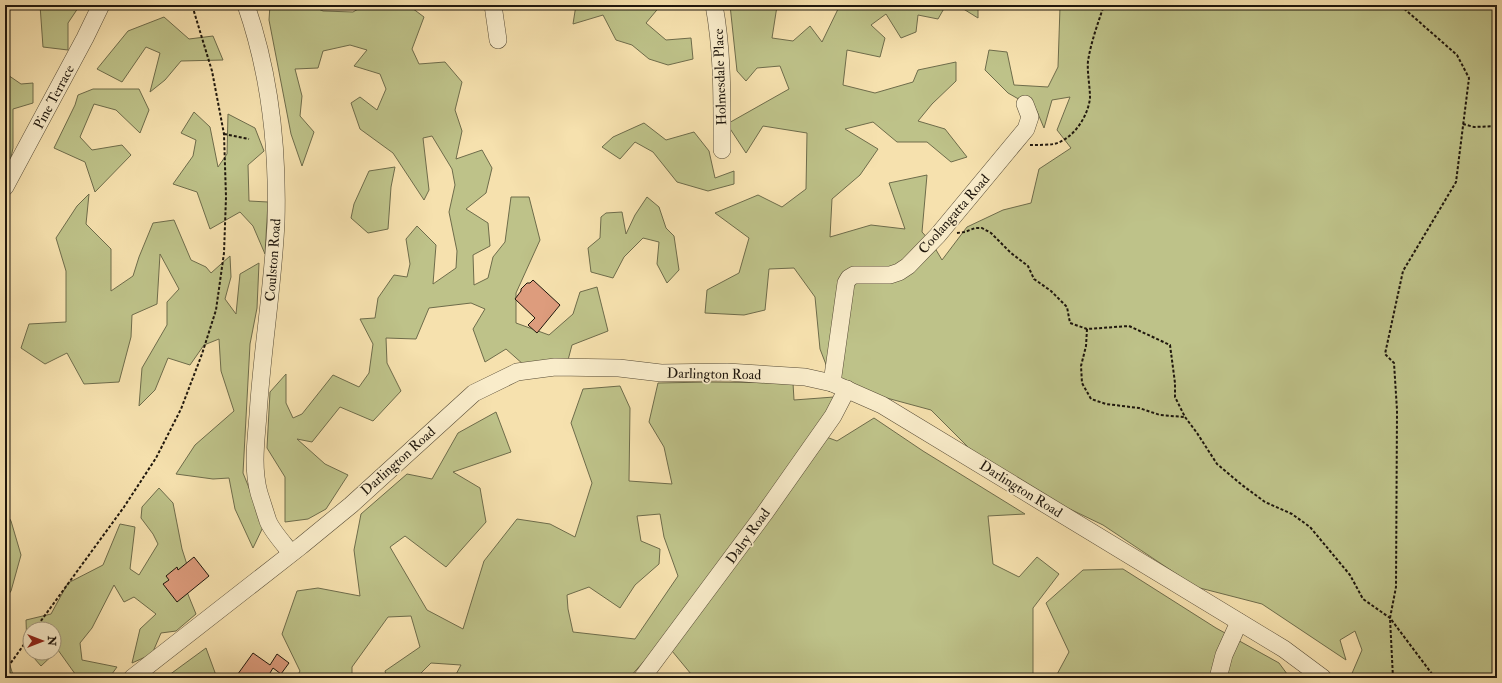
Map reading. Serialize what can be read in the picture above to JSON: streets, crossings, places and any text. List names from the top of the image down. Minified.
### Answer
{"streets":{"street":["Holmesdale Place","Pine Terrace","Coolangatta Road","Coulston Road","Darlington Road","Dalry Road"]},"crossings":[["Coolangatta Road","Dalry Road"],["Coulston Road","Darlington Road"],["Darlington Road","Dalry Road"]],"north":"right"}
